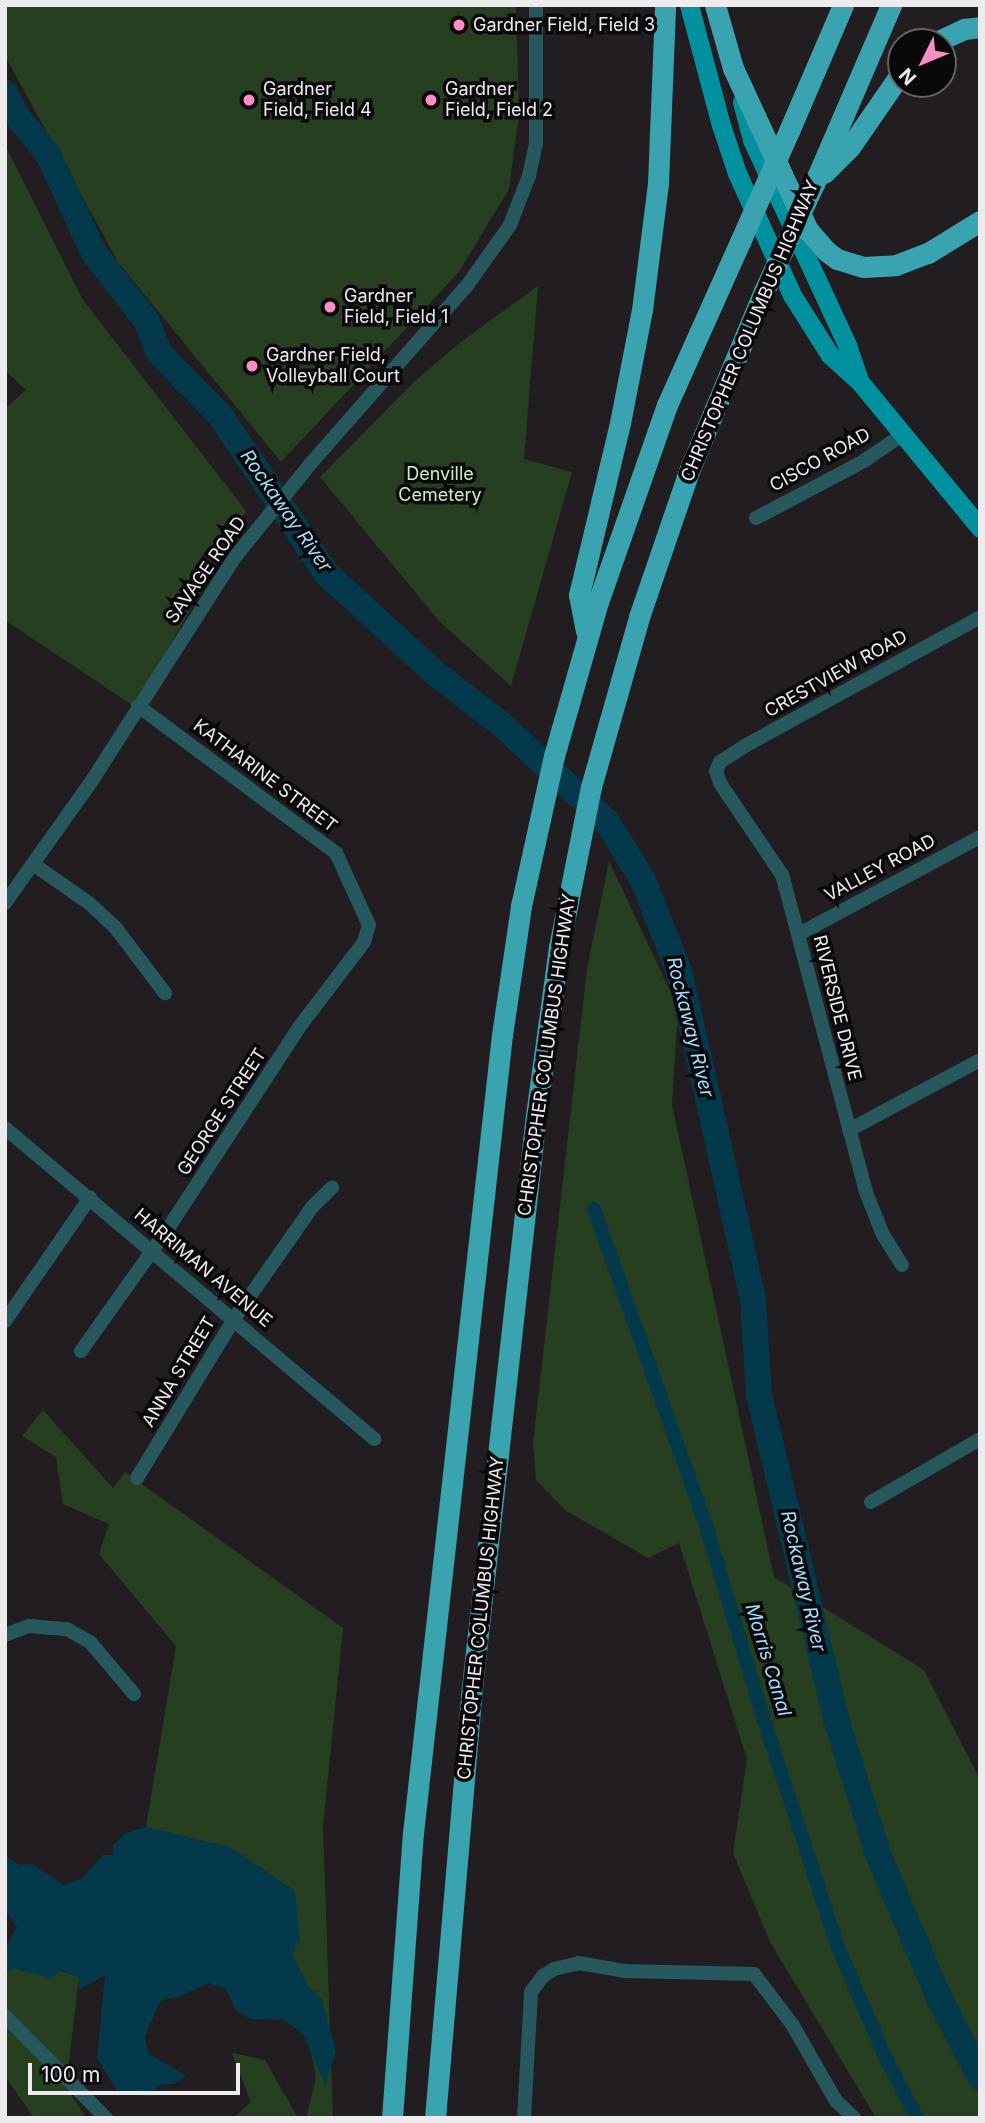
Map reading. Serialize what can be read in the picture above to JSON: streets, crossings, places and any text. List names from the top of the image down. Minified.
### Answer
{"streets":{"highway":["CHRISTOPHER COLUMBUS HIGHWAY"],"street":["CISCO ROAD","SAVAGE ROAD","CRESTVIEW ROAD","KATHARINE STREET","VALLEY ROAD","RIVERSIDE DRIVE","GEORGE STREET","HARRIMAN AVENUE","ANNA STREET"]},"crossings":[["SAVAGE ROAD","KATHARINE STREET"],["CRESTVIEW ROAD","RIVERSIDE DRIVE"],["KATHARINE STREET","GEORGE STREET"],["VALLEY ROAD","RIVERSIDE DRIVE"],["GEORGE STREET","HARRIMAN AVENUE"],["HARRIMAN AVENUE","ANNA STREET"]],"water":["Rockaway River","Morris Canal"],"parks":["Denville Cemetery"],"places":["Gardner Field, Field 3","Gardner Field, Field 4","Gardner Field, Field 2","Gardner Field, Field 1","Gardner Field, Volleyball Court"],"scale_bar":"100 m","north":"bottom left"}
